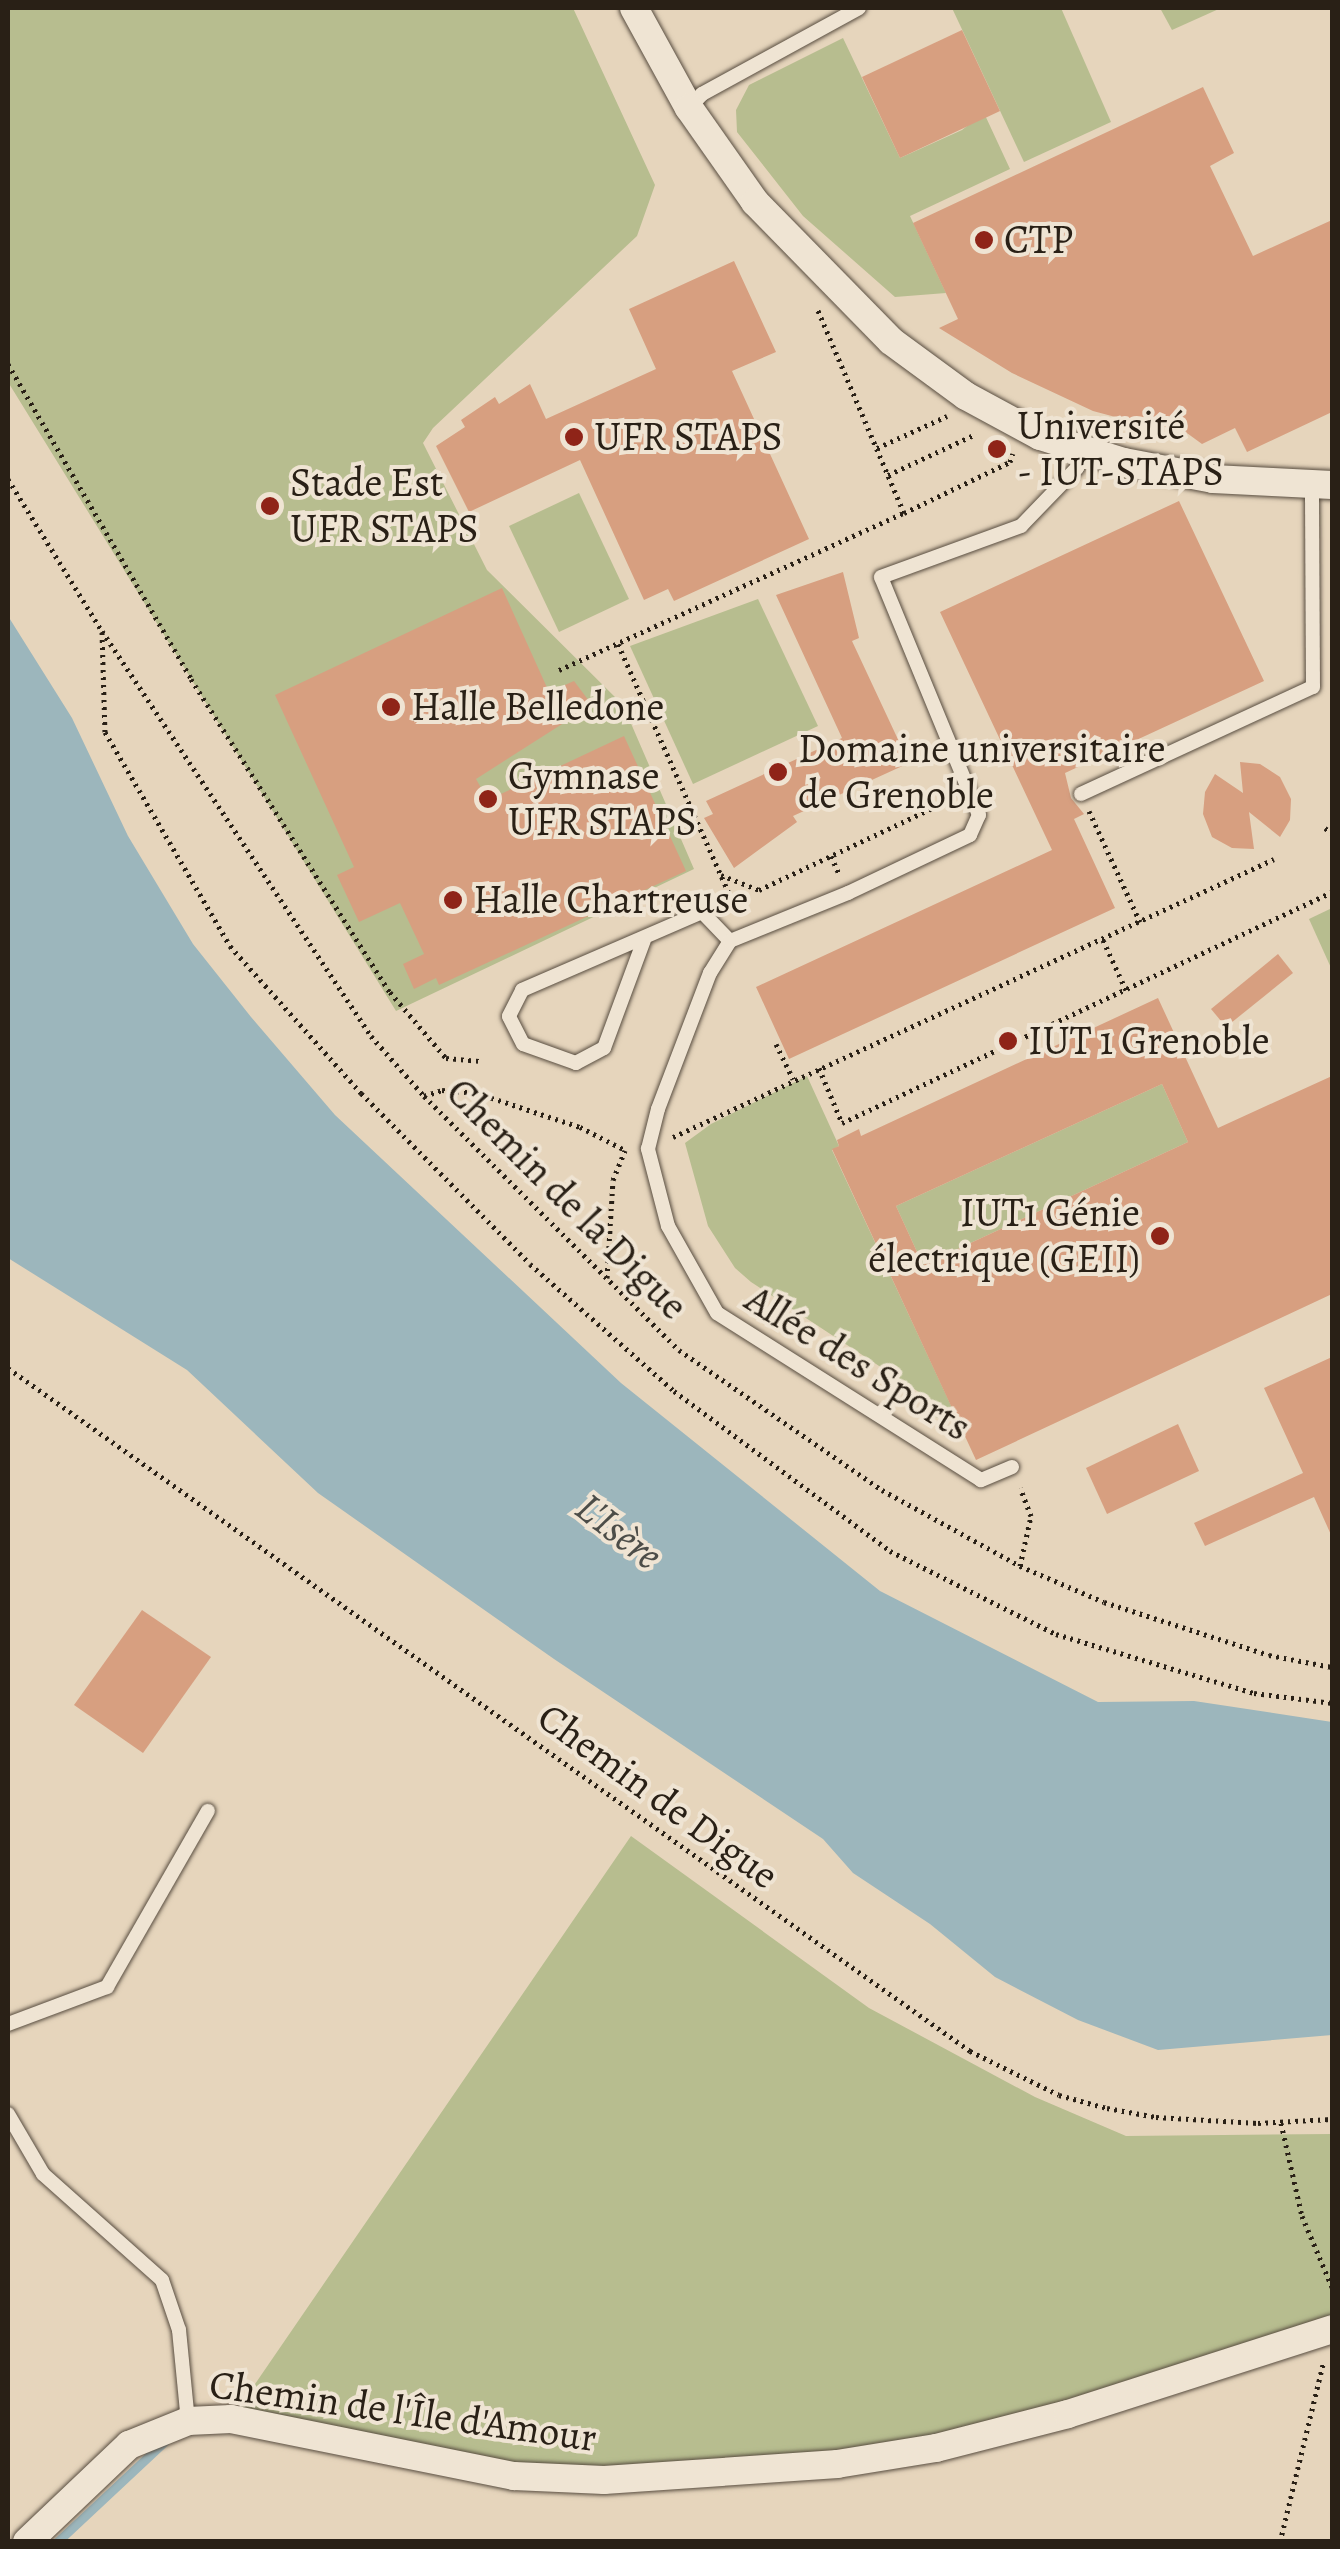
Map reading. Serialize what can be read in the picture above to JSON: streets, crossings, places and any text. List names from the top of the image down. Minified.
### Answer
{"streets":{"street":["Chemin de l'Île d'Amour"],"lane":["Allée des Sports"],"path":["Chemin de la Digue","Chemin de Digue"]},"water":["L'Isère"],"places":["CTP","UFR STAPS","Université - IUT-STAPS","Stade Est UFR STAPS","Halle Belledone","Domaine universitaire de Grenoble","Gymnase UFR STAPS","Halle Chartreuse","IUT 1 Grenoble","IUT1 Génie électrique (GEII)"]}
